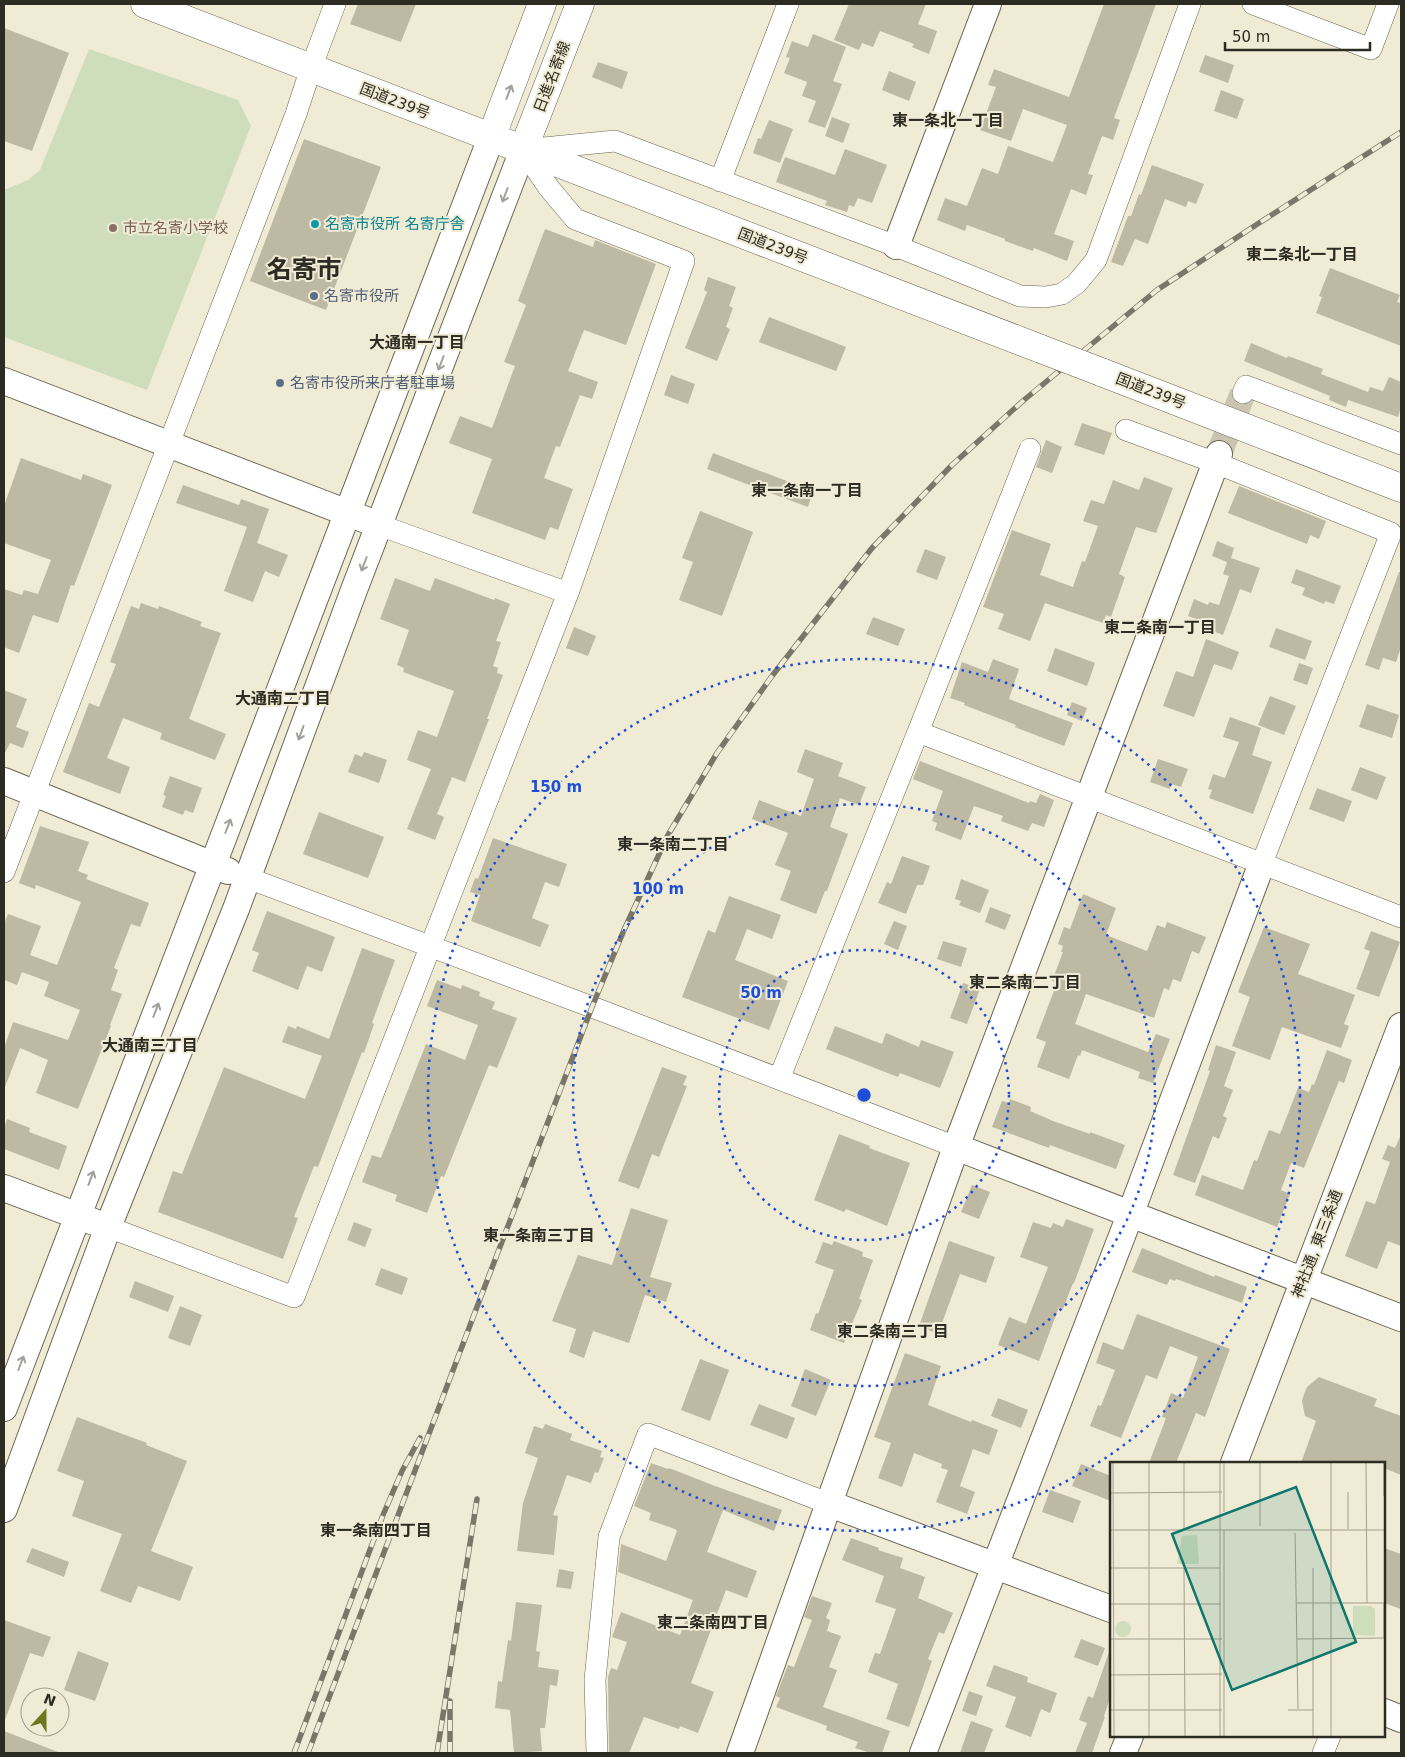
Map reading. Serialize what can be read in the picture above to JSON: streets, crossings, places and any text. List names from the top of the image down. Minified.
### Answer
{"streets":{"main road":["日進名寄線","国道239号"],"street":["神社通, 東三条通"]},"crossings":[["日進名寄線","国道239号"]],"districts":["東一条北一丁目","東二条北一丁目","名寄市","大通南一丁目","東一条南一丁目","東二条南一丁目","大通南二丁目","東一条南二丁目","東二条南二丁目","大通南三丁目","東一条南三丁目","東二条南三丁目","東一条南四丁目","東二条南四丁目"],"places":["名寄市役所 名寄庁舎","市立名寄小学校","名寄市役所","名寄市役所来庁者駐車場"],"scale_bar":"50 m","north":"top","rings":["150 m","100 m","50 m"]}
